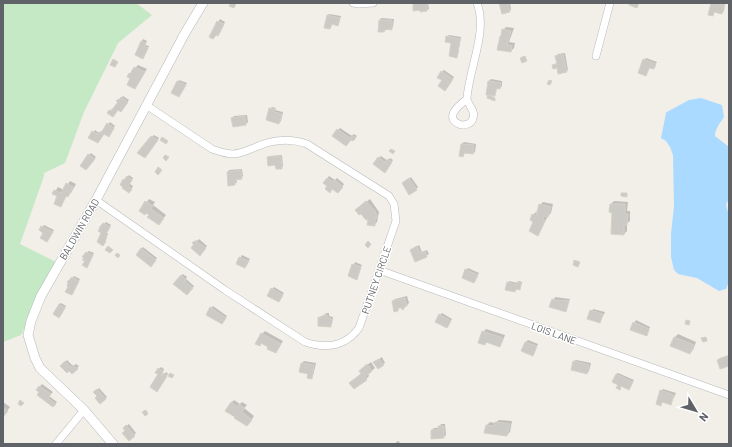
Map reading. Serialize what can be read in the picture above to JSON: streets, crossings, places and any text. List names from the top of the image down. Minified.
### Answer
{"streets":{"street":["BALDWIN ROAD","PUTNEY CIRCLE","LOIS LANE"]},"crossings":[["BALDWIN ROAD","PUTNEY CIRCLE"],["PUTNEY CIRCLE","LOIS LANE"]],"north":"bottom right"}
